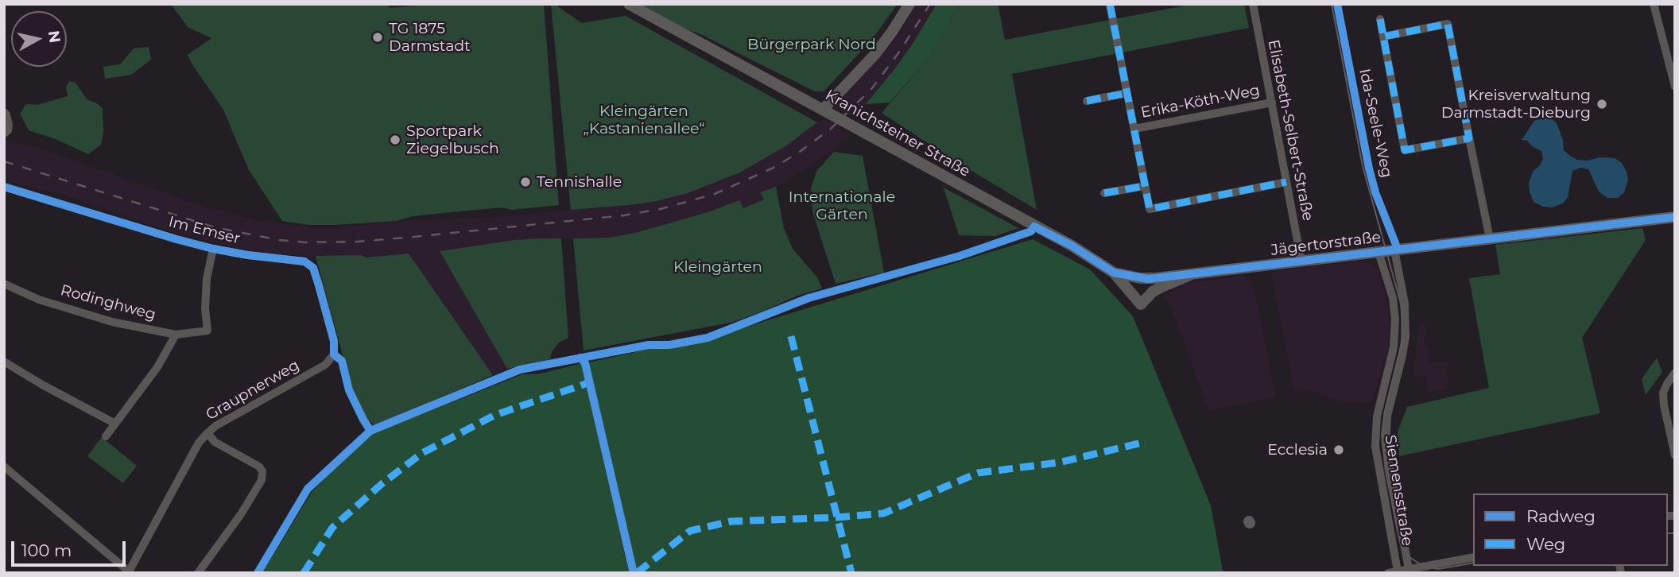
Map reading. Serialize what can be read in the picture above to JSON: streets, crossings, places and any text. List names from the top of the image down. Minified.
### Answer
{"streets":{"main road":["Kranichsteiner Straße","Jägertorstraße"],"street":["Erika-Köth-Weg","Elisabeth-Selbert-Straße","Im Emser","Rodinghweg","Graupnerweg","Siemensstraße"],"cycle path":["Ida-Seele-Weg"]},"crossings":[["Erika-Köth-Weg","Elisabeth-Selbert-Straße"],["Elisabeth-Selbert-Straße","Jägertorstraße"],["Kranichsteiner Straße","Jägertorstraße"],["Im Emser","Rodinghweg"],["Im Emser","Graupnerweg"],["Jägertorstraße","Siemensstraße"]],"parks":["Bürgerpark Nord","Kleingärten „Kastanienallee“","Internationale Gärten","Kleingärten"],"places":["TG 1875 Darmstadt","Kreisverwaltung Darmstadt-Dieburg","Sportpark Ziegelbusch","Tennishalle","Ecclesia"],"legend":["Radweg","Weg"],"scale_bar":"100 m","north":"right"}
